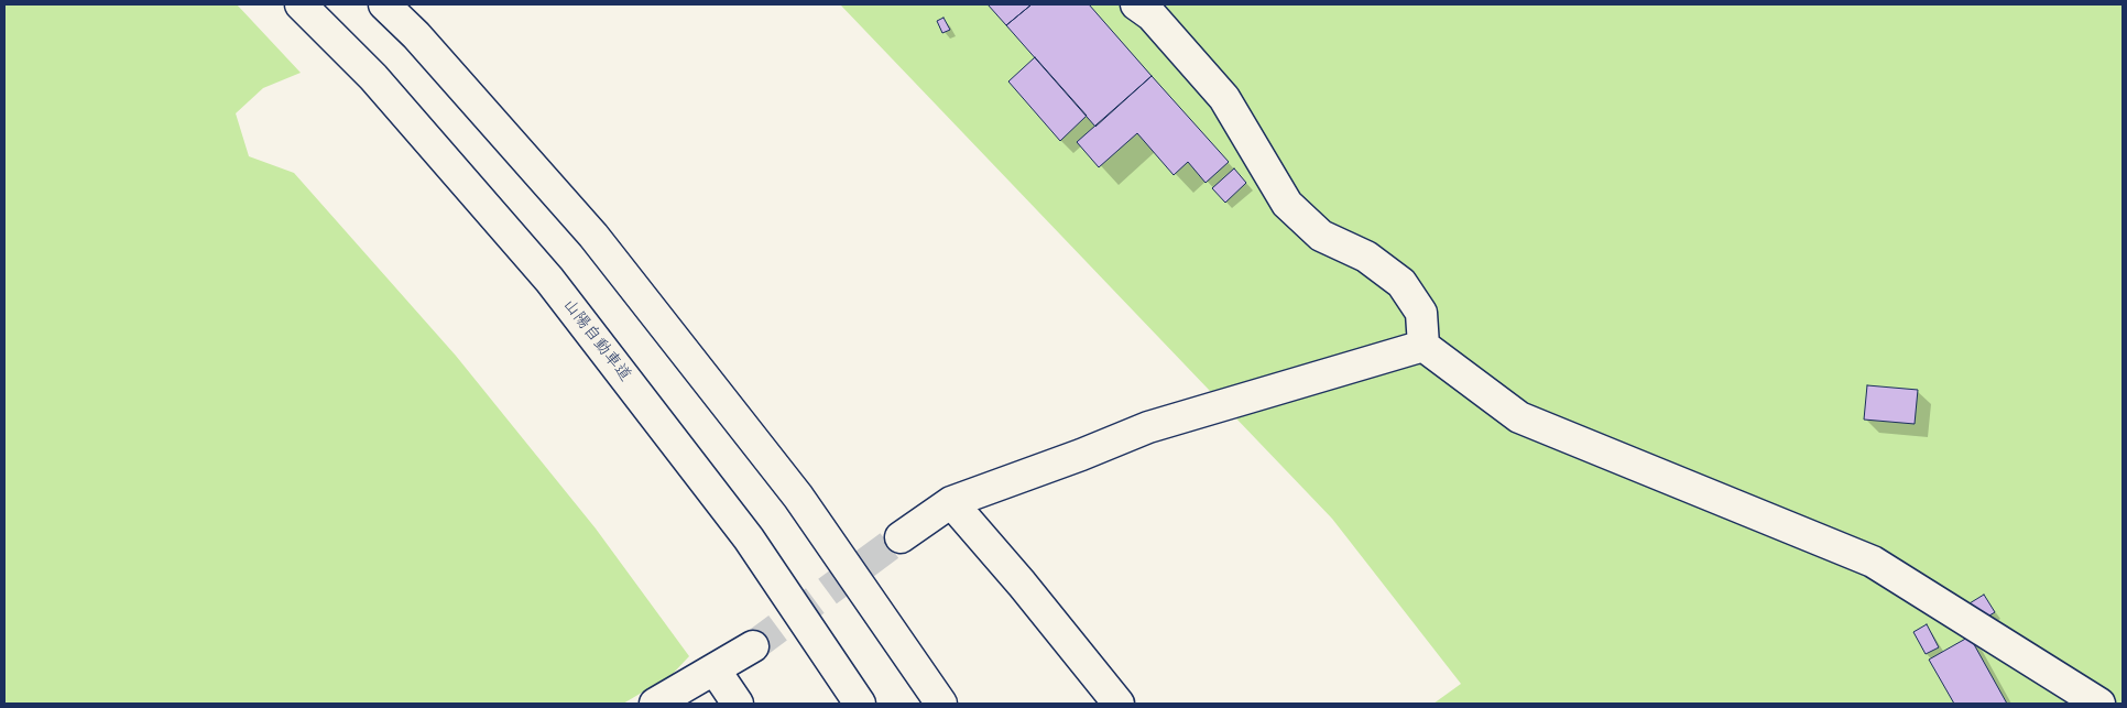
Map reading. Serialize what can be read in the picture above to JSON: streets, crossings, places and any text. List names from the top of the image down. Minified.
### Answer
{"streets":{"main road":["山陽自動車道"]}}
